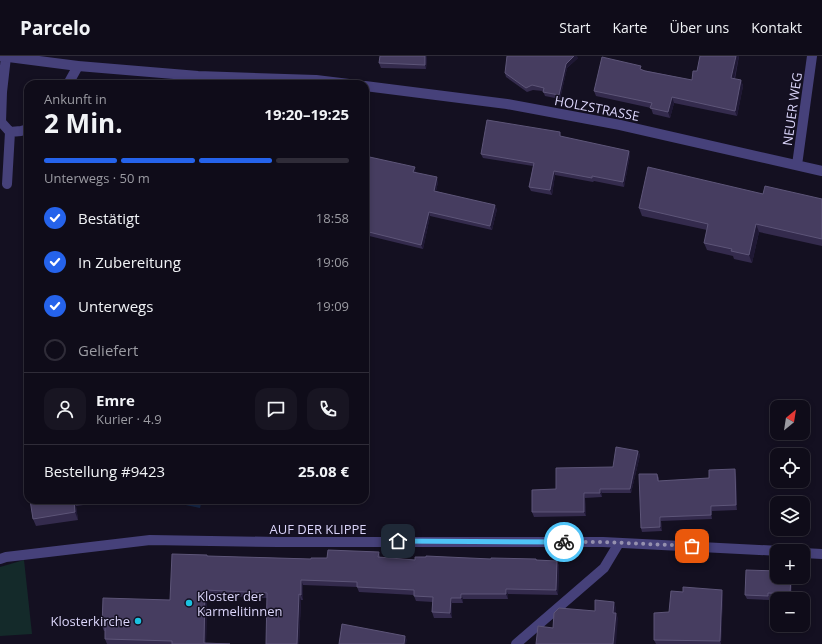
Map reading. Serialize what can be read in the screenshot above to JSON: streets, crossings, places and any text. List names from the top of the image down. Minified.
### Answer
{"streets":{"street":["HOLZSTRASSE","NEUER WEG","AUF DER KLIPPE"]},"crossings":[["HOLZSTRASSE","NEUER WEG"]],"places":["Kloster der Karmelitinnen","Klosterkirche"],"north":"top right","page":{"header":"Parcelo","nav":["Start","Karte","Über uns","Kontakt"],"heading":["2 Min.","Ankunft in","19:20–19:25"],"panel":["Emre","Kurier · 4.9","Bestellung #9423","25.08 €"],"bar":"Unterwegs · 50 m","list":[["Bestätigt","18:58"],["In Zubereitung","19:06"],["Unterwegs","19:09"],"Geliefert"],"map_buttons":["+","−"]}}
